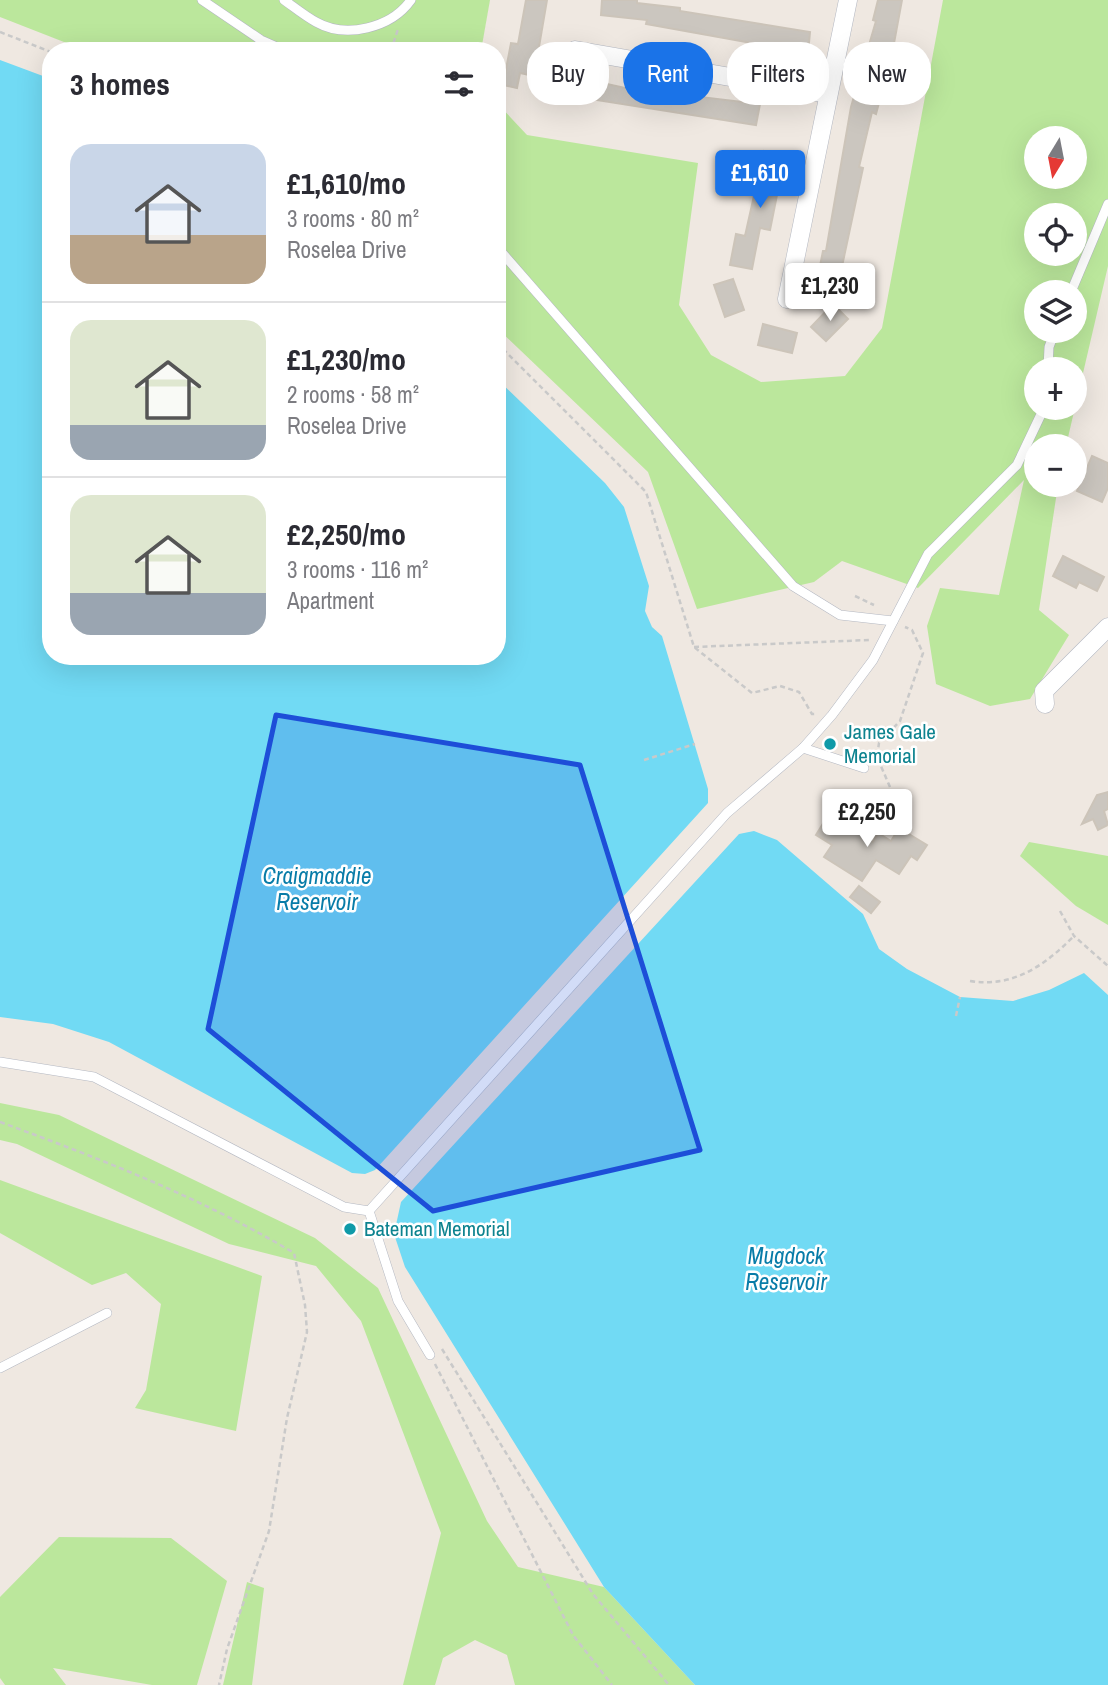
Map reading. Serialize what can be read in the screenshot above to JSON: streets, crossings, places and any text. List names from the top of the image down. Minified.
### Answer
{"water":["Craigmaddie Reservoir","Mugdock Reservoir"],"places":["James Gale Memorial","Bateman Memorial"],"north":"bottom","page":{"chip":["Buy","Rent","Filters","New"],"heading":"3 homes","map_buttons":["+","−"],"list":[{"name":"£1,610/mo","note":"3 rooms · 80 m² · Roselea Drive"},{"name":"£1,230/mo","note":"2 rooms · 58 m² · Roselea Drive"},{"name":"£2,250/mo","note":"3 rooms · 116 m² · Apartment"}],"price":["£1,610","£1,230","£2,250"]}}
